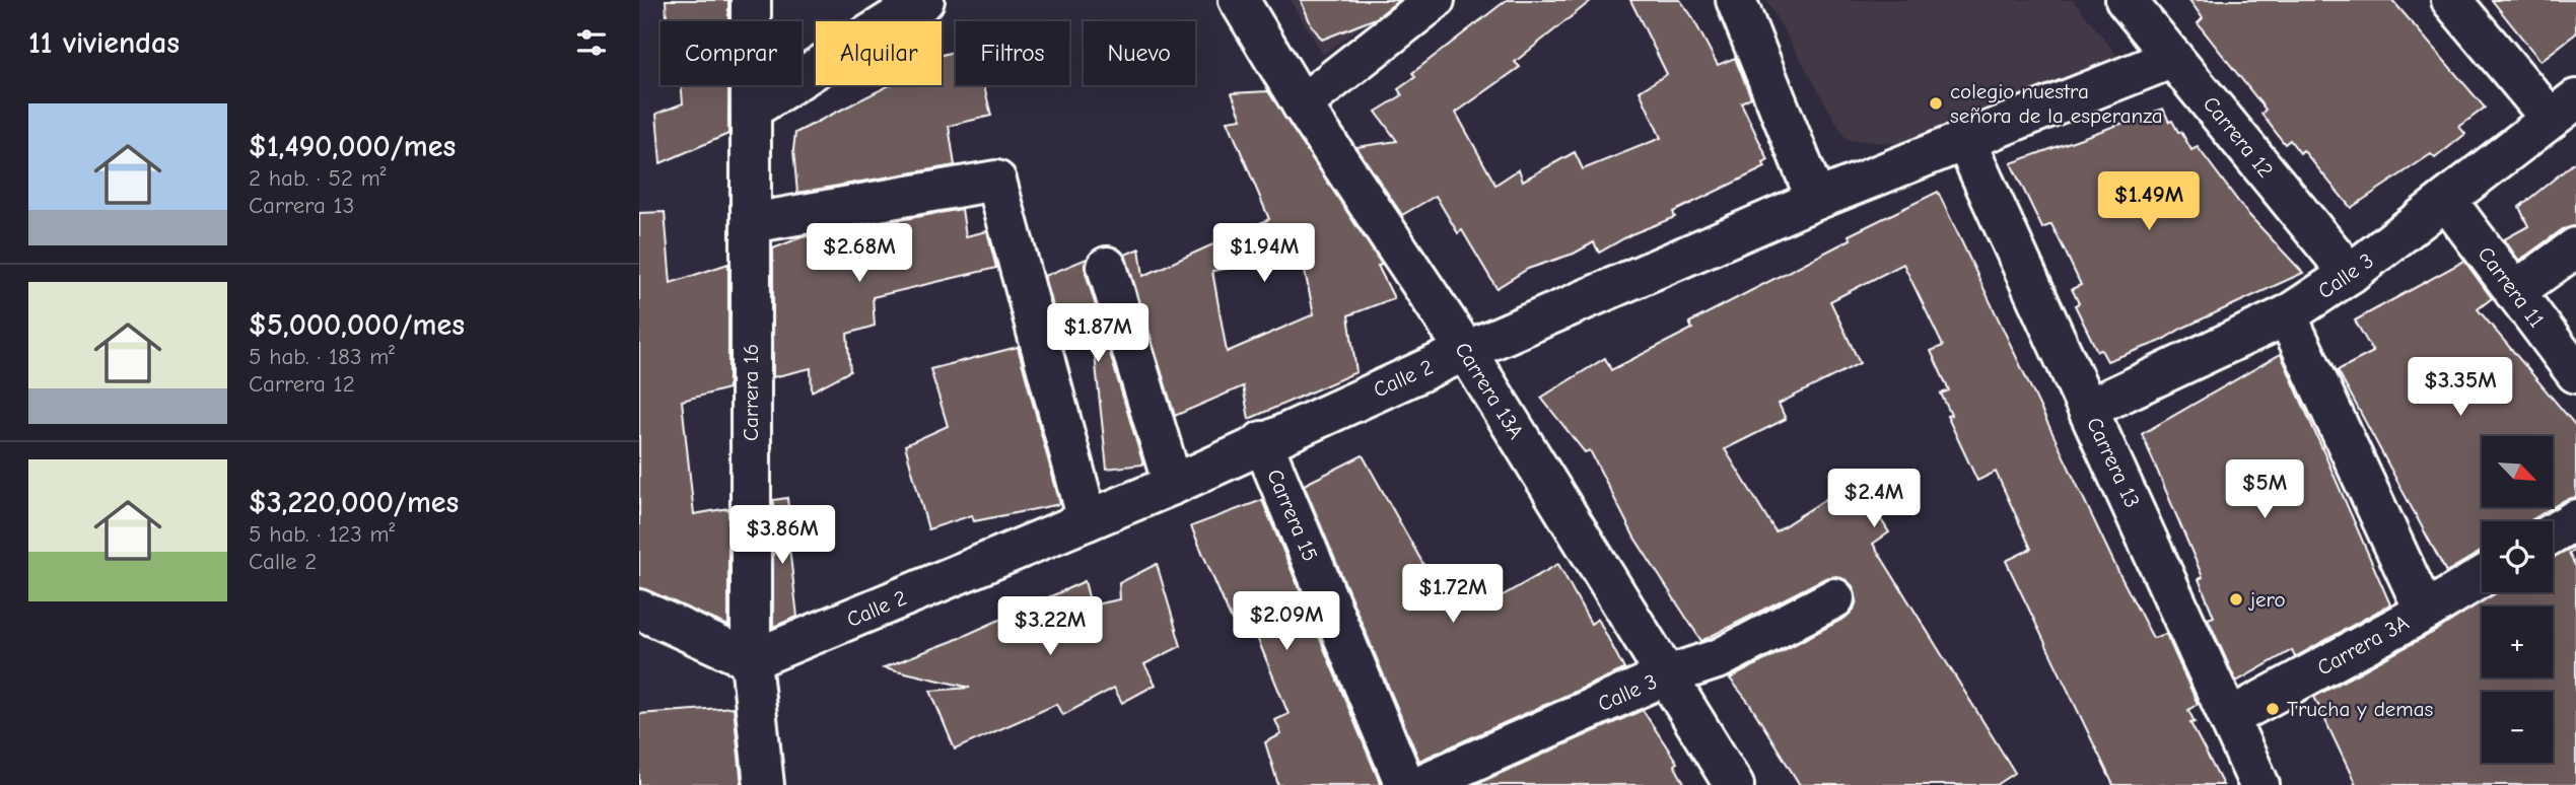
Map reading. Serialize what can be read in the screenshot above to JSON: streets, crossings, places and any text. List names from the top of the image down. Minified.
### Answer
{"streets":{"street":["Carrera 12","Calle 3","Carrera 11","Calle 2","Carrera 13A","Carrera 16","Carrera 13","Carrera 15","Carrera 3A"]},"crossings":[["Carrera 12","Calle 3"],["Carrera 12","Calle 2"],["Calle 3","Carrera 11"],["Calle 3","Carrera 13A"],["Calle 3","Carrera 13"],["Calle 2","Carrera 13A"],["Calle 2","Carrera 16"],["Calle 2","Carrera 13"],["Calle 2","Carrera 15"],["Carrera 13","Carrera 3A"]],"places":["colegio nuestra señora de la esperanza","jero","Trucha y demas"],"north":"bottom right","page":{"heading":"11 viviendas","chip":["Comprar","Alquilar","Filtros","Nuevo"],"list":[{"name":"$1,490,000/mes","note":"2 hab. · 52 m² · Carrera 13"},{"name":"$5,000,000/mes","note":"5 hab. · 183 m² · Carrera 12"},{"name":"$3,220,000/mes","note":"5 hab. · 123 m² · Calle 2"}],"price":["$1.49M","$2.68M","$1.94M","$1.87M","$3.35M","$5M","$2.4M","$3.86M","$1.72M","$2.09M","$3.22M"],"map_buttons":["+","−"]}}
